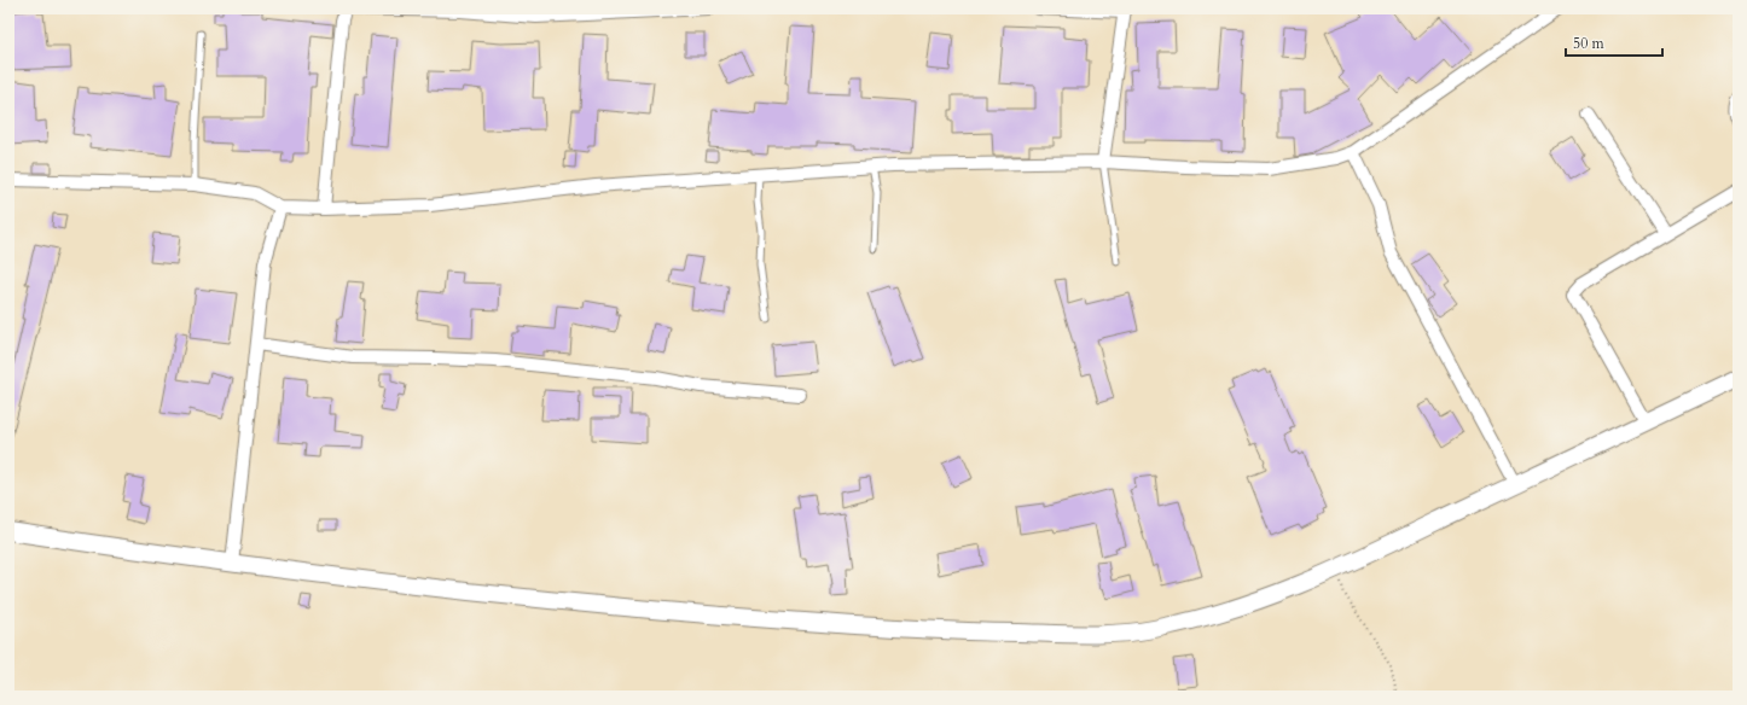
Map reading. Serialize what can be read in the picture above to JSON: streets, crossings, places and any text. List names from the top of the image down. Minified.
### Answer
{"scale_bar":"50 m"}
